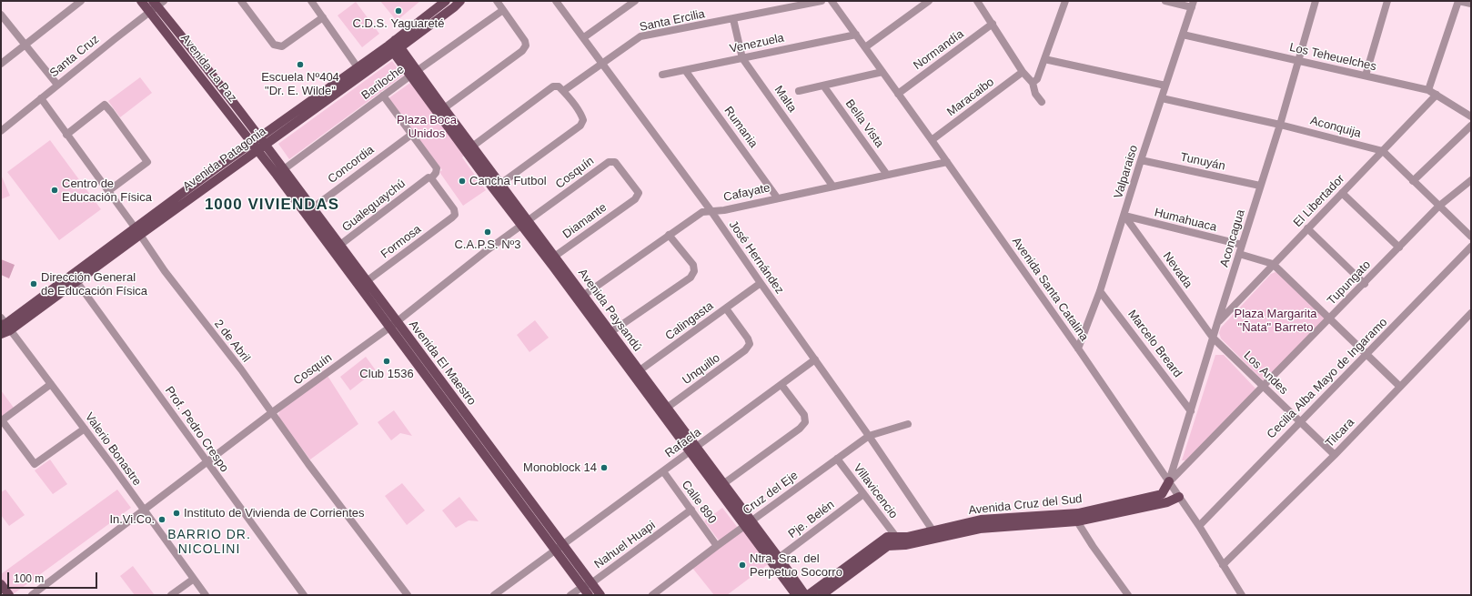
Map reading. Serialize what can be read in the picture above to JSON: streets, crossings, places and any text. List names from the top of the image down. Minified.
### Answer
{"streets":{"main road":["Avenida La Paz","Avenida Patagonia","Avenida Paysandú","Avenida El Maestro","Avenida Cruz del Sud"],"street":["Santa Ercilia","Venezuela","Normandía","Santa Cruz","Los Teheuelches","Bariloche","Maracaibo","Malta","Bella Vista","Rumania","Aconquija","Tunuyán","Concordia","Valparaiso","Cosquín","Cafayate","El Libertador","Gualeguaychú","Humahuaca","Diamante","Aconcagua","Formosa","José Hernández","Nevada","Tupungato","Avenida Santa Catalina","Calingasta","2 de Abril","Marcelo Breard","Unquillo","Los Andes","Cecilia Alba Mayo de Ingaramo","Prof. Pedro Crespo","Tilcara","Rafaela","Valerio Bonastre","Villavicencio","Cruz del Eje","Calle 890","Pje. Belén","Nahuel Huapi"]},"crossings":[["Santa Ercilia","Malta"],["Santa Ercilia","José Hernández"],["Venezuela","Malta"],["Venezuela","Rumania"],["Venezuela","Avenida Santa Catalina"],["Normandía","Avenida Santa Catalina"],["Santa Cruz","Avenida La Paz"],["Santa Cruz","2 de Abril"],["Los Teheuelches","Valparaiso"],["Los Teheuelches","El Libertador"],["Los Teheuelches","Aconcagua"],["Avenida La Paz","Avenida Patagonia"],["Avenida La Paz","Avenida El Maestro"],["Bariloche","Avenida Paysandú"],["Bariloche","Avenida El Maestro"],["Maracaibo","Avenida Santa Catalina"],["Malta","Cafayate"],["Bella Vista","Cafayate"],["Rumania","Cafayate"],["Aconquija","Valparaiso"],["Aconquija","El Libertador"],["Aconquija","Aconcagua"],["Avenida Patagonia","Avenida Paysandú"],["Avenida Patagonia","2 de Abril"],["Avenida Patagonia","Avenida El Maestro"],["Avenida Patagonia","Prof. Pedro Crespo"],["Avenida Patagonia","Valerio Bonastre"],["Tunuyán","Valparaiso"],["Tunuyán","Aconcagua"],["Concordia","Avenida El Maestro"],["Valparaiso","Humahuaca"],["Valparaiso","Nevada"],["Valparaiso","Avenida Santa Catalina"],["Valparaiso","Marcelo Breard"],["Cosquín","Diamante"],["Cosquín","Avenida Paysandú"],["Cosquín","2 de Abril"],["Cosquín","Avenida El Maestro"],["Cosquín","Prof. Pedro Crespo"],["Cosquín","Valerio Bonastre"],["Cafayate","José Hernández"],["Cafayate","Avenida Santa Catalina"],["Cafayate","Avenida Paysandú"],["El Libertador","Aconcagua"],["Gualeguaychú","Formosa"],["Gualeguaychú","Avenida El Maestro"],["Humahuaca","Aconcagua"],["Humahuaca","Nevada"],["Diamante","Avenida Paysandú"],["Aconcagua","Nevada"],["Aconcagua","Tupungato"],["Aconcagua","Avenida Santa Catalina"],["Aconcagua","Marcelo Breard"],["Aconcagua","Los Andes"],["Aconcagua","Avenida Cruz del Sud"],["Formosa","Avenida El Maestro"],["José Hernández","Calingasta"],["José Hernández","Rafaela"],["José Hernández","Cruz del Eje"],["José Hernández","Avenida Cruz del Sud"],["Nevada","Los Andes"],["Tupungato","Avenida Santa Catalina"],["Tupungato","Los Andes"],["Tupungato","Avenida Cruz del Sud"],["Avenida Santa Catalina","Cecilia Alba Mayo de Ingaramo"],["Avenida Santa Catalina","Tilcara"],["Avenida Santa Catalina","Avenida Cruz del Sud"],["Avenida Paysandú","Calingasta"],["Avenida Paysandú","Unquillo"],["Avenida Paysandú","Rafaela"],["Avenida Paysandú","Cruz del Eje"],["Avenida Paysandú","Pje. Belén"],["Calingasta","Unquillo"],["Avenida El Maestro","Rafaela"],["Avenida El Maestro","Nahuel Huapi"],["Los Andes","Cecilia Alba Mayo de Ingaramo"],["Los Andes","Tilcara"],["Rafaela","Calle 890"],["Villavicencio","Cruz del Eje"],["Villavicencio","Avenida Cruz del Sud"],["Villavicencio","Pje. Belén"],["Cruz del Eje","Calle 890"],["Calle 890","Nahuel Huapi"]],"districts":["1000 VIVIENDAS","BARRIO DR. NICOLINI"],"parks":["Plaza Boca Unidos","Plaza Margarita \"Ñata\" Barreto"],"places":["C.D.S. Yaguareté","Escuela Nº404 \"Dr. E. Wilde\"","Cancha Futbol","Centro de Educación Física","C.A.P.S. Nº3","Dirección General de Educación Física","Club 1536","Monoblock 14","Instituto de Vivienda de Corrientes","In.Vi.Co.","Ntra. Sra. del Perpetuo Socorro"],"scale_bar":"100 m"}
